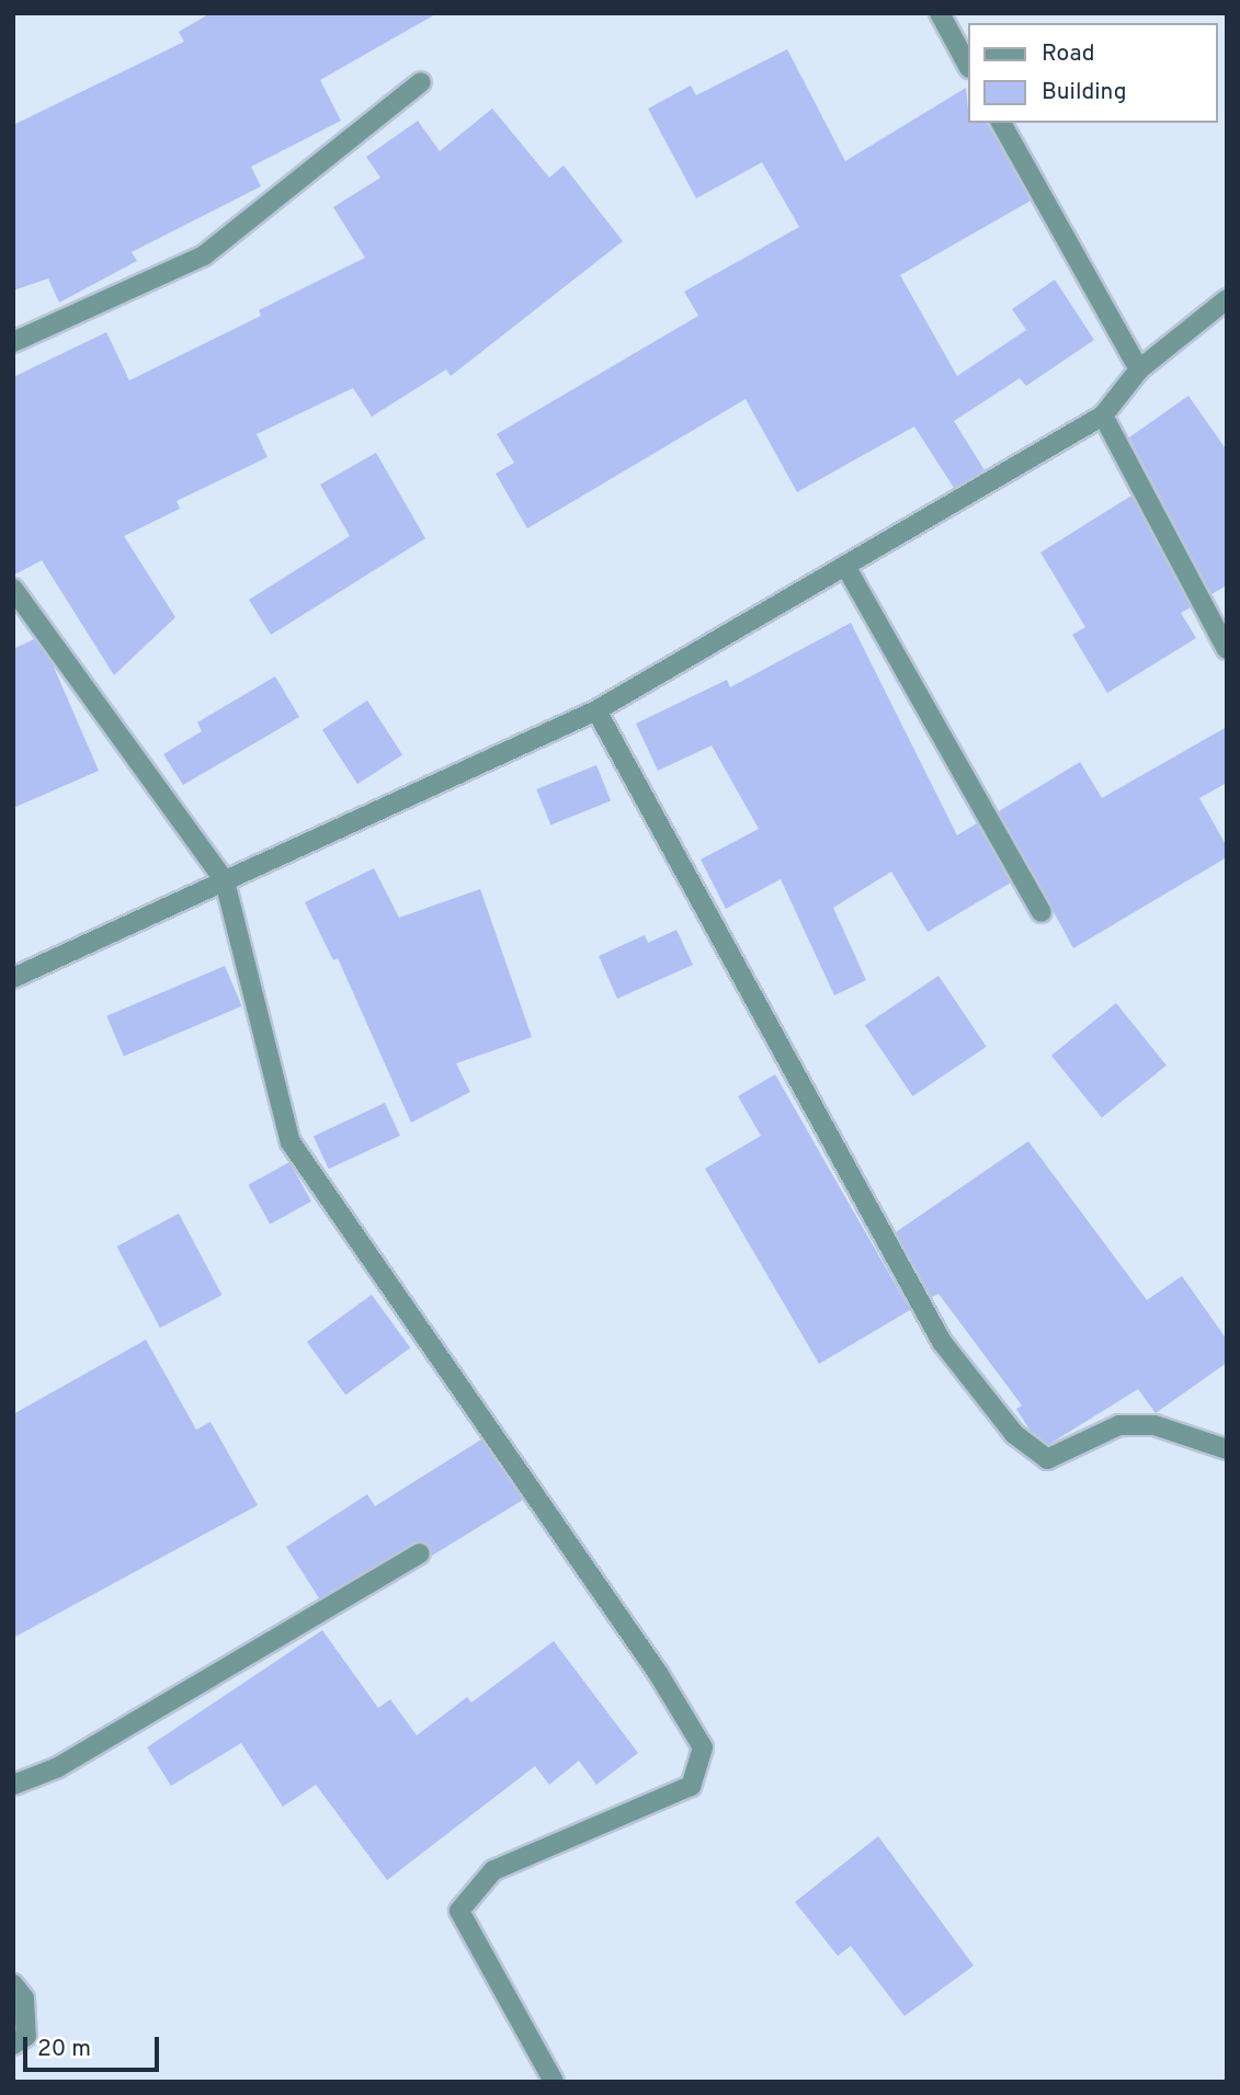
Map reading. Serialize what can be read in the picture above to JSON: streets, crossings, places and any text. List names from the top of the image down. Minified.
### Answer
{"legend":["Road","Building"],"scale_bar":"20 m"}
